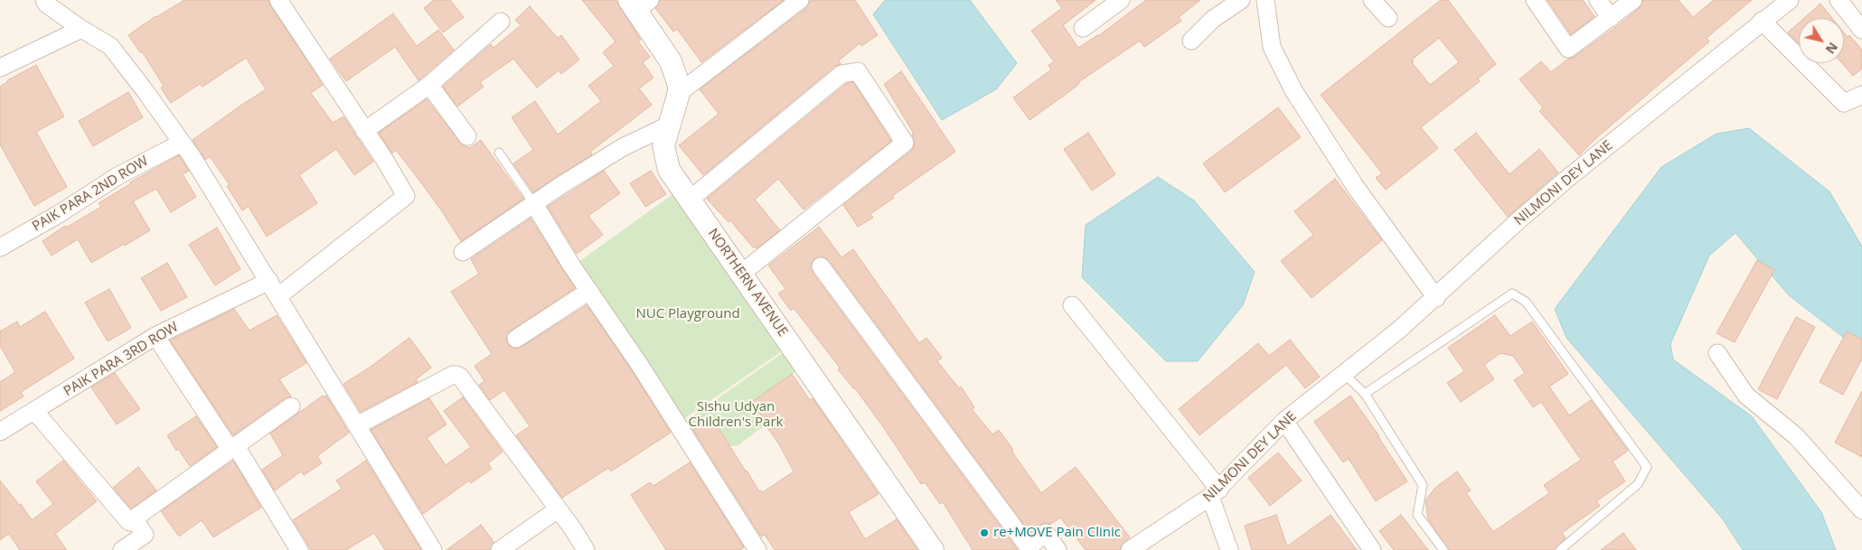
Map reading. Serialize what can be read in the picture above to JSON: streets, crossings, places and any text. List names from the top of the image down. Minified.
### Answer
{"streets":{"street":["NILMONI DEY LANE","PAIK PARA 2ND ROW","NORTHERN AVENUE","PAIK PARA 3RD ROW"]},"parks":["NUC Playground","Sishu Udyan Children's Park"],"places":["re+MOVE Pain Clinic"],"north":"bottom right"}
